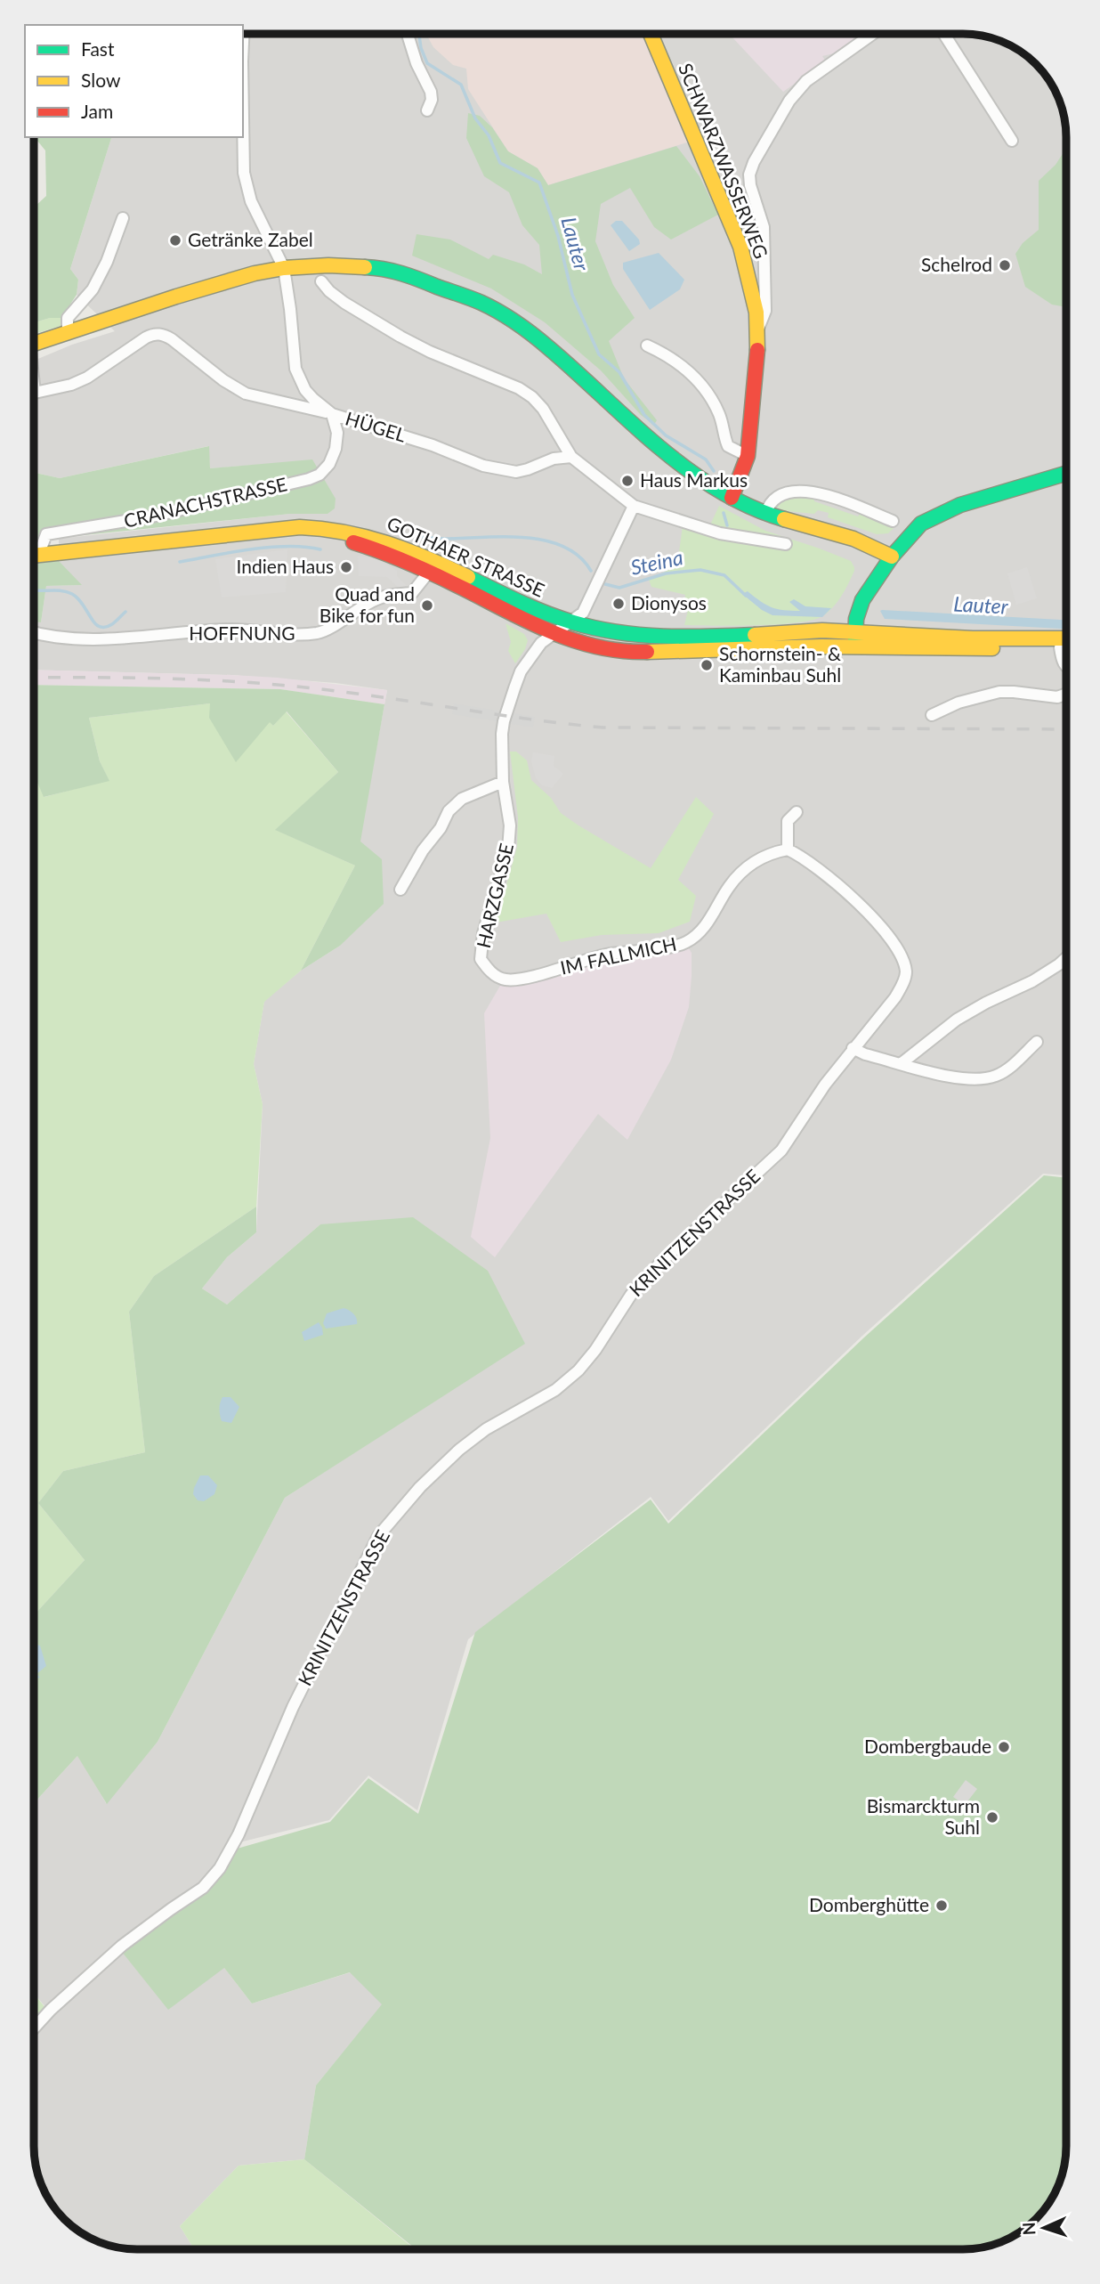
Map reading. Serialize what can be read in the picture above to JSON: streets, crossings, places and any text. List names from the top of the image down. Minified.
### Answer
{"streets":{"main road":["SCHWARZWASSERWEG","GOTHAER STRASSE"],"street":["HÜGEL","CRANACHSTRASSE","HOFFNUNG","HARZGASSE","IM FALLMICH","KRINITZENSTRASSE"]},"crossings":[["HÜGEL","CRANACHSTRASSE"],["GOTHAER STRASSE","HOFFNUNG"],["GOTHAER STRASSE","HARZGASSE"],["HARZGASSE","IM FALLMICH"],["IM FALLMICH","KRINITZENSTRASSE"]],"water":["Lauter","Steina"],"places":["Getränke Zabel","Schelrod","Haus Markus","Indien Haus","Dionysos","Quad and Bike for fun","Schornstein- & Kaminbau Suhl","Dombergbaude","Bismarckturm Suhl","Domberghütte"],"legend":["Fast","Slow","Jam"],"north":"left"}
